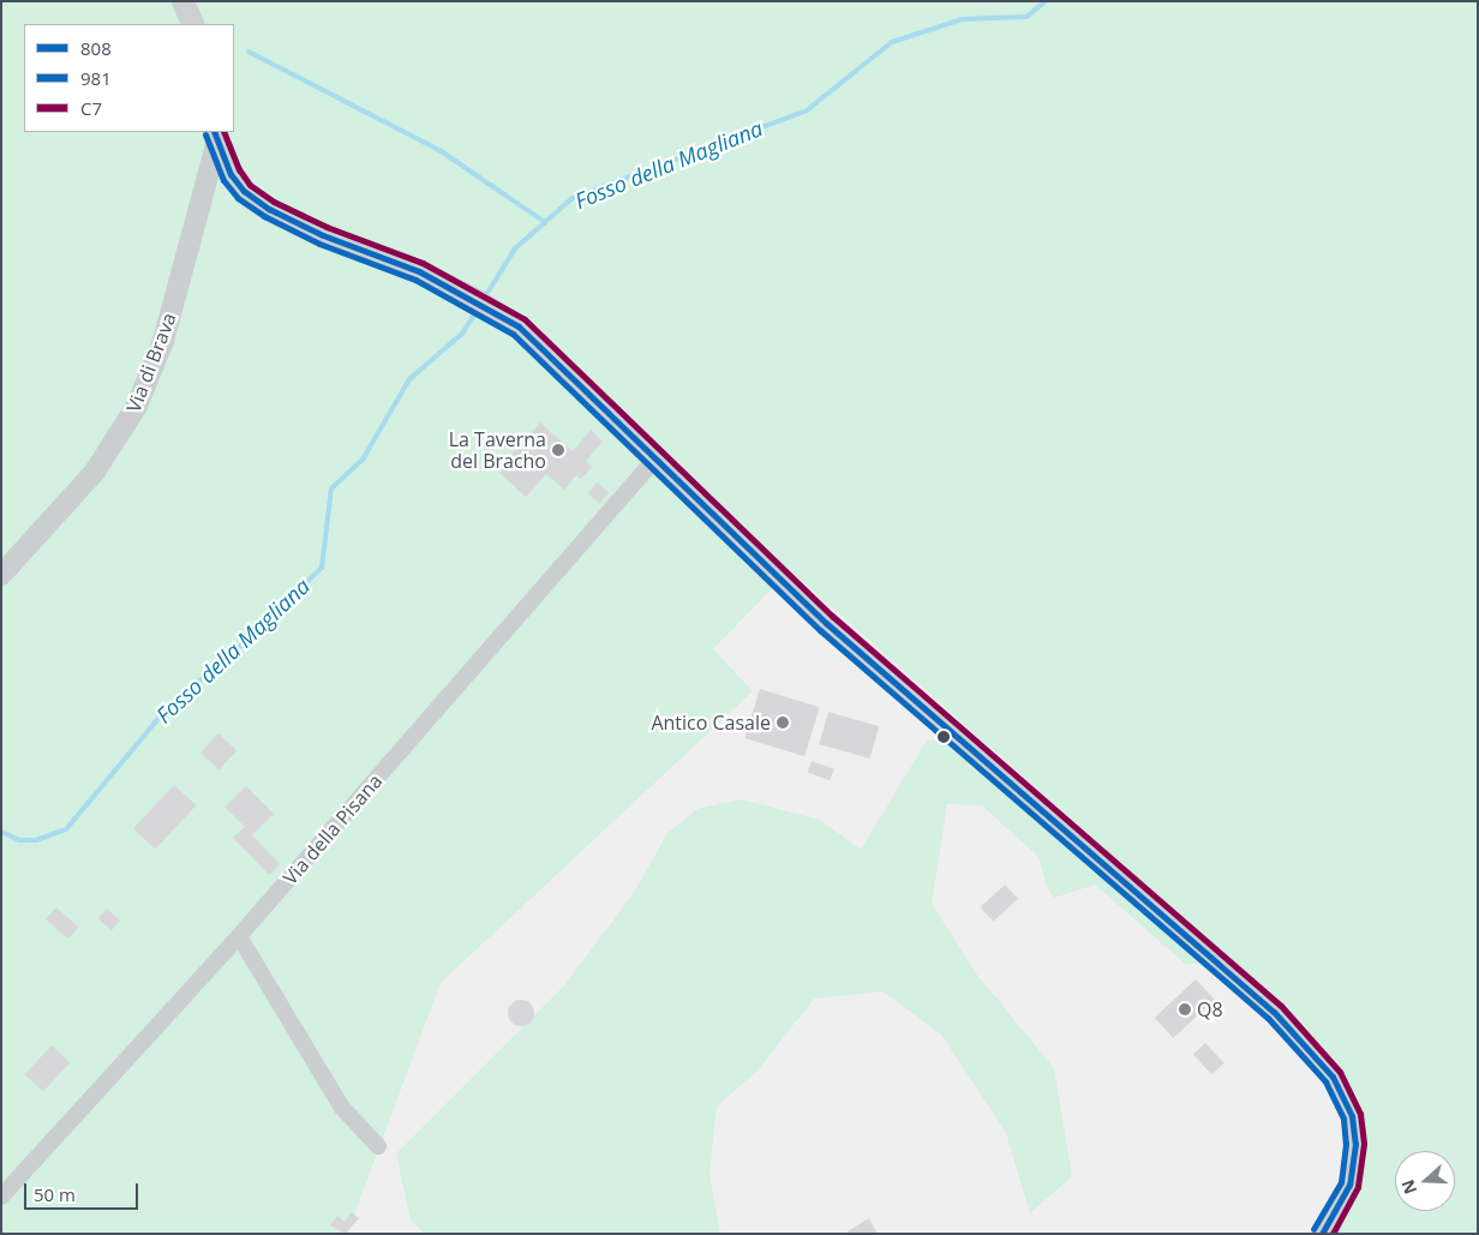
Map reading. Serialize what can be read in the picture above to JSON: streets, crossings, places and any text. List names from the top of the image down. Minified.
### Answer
{"streets":{"street":["Via di Brava","Via della Pisana"]},"water":["Fosso della Magliana"],"places":["La Taverna del Bracho","Antico Casale","Q8"],"lines":["transit line 808","transit line C7","transit line 981"],"legend":["808","981","C7"],"scale_bar":"50 m","north":"left"}
